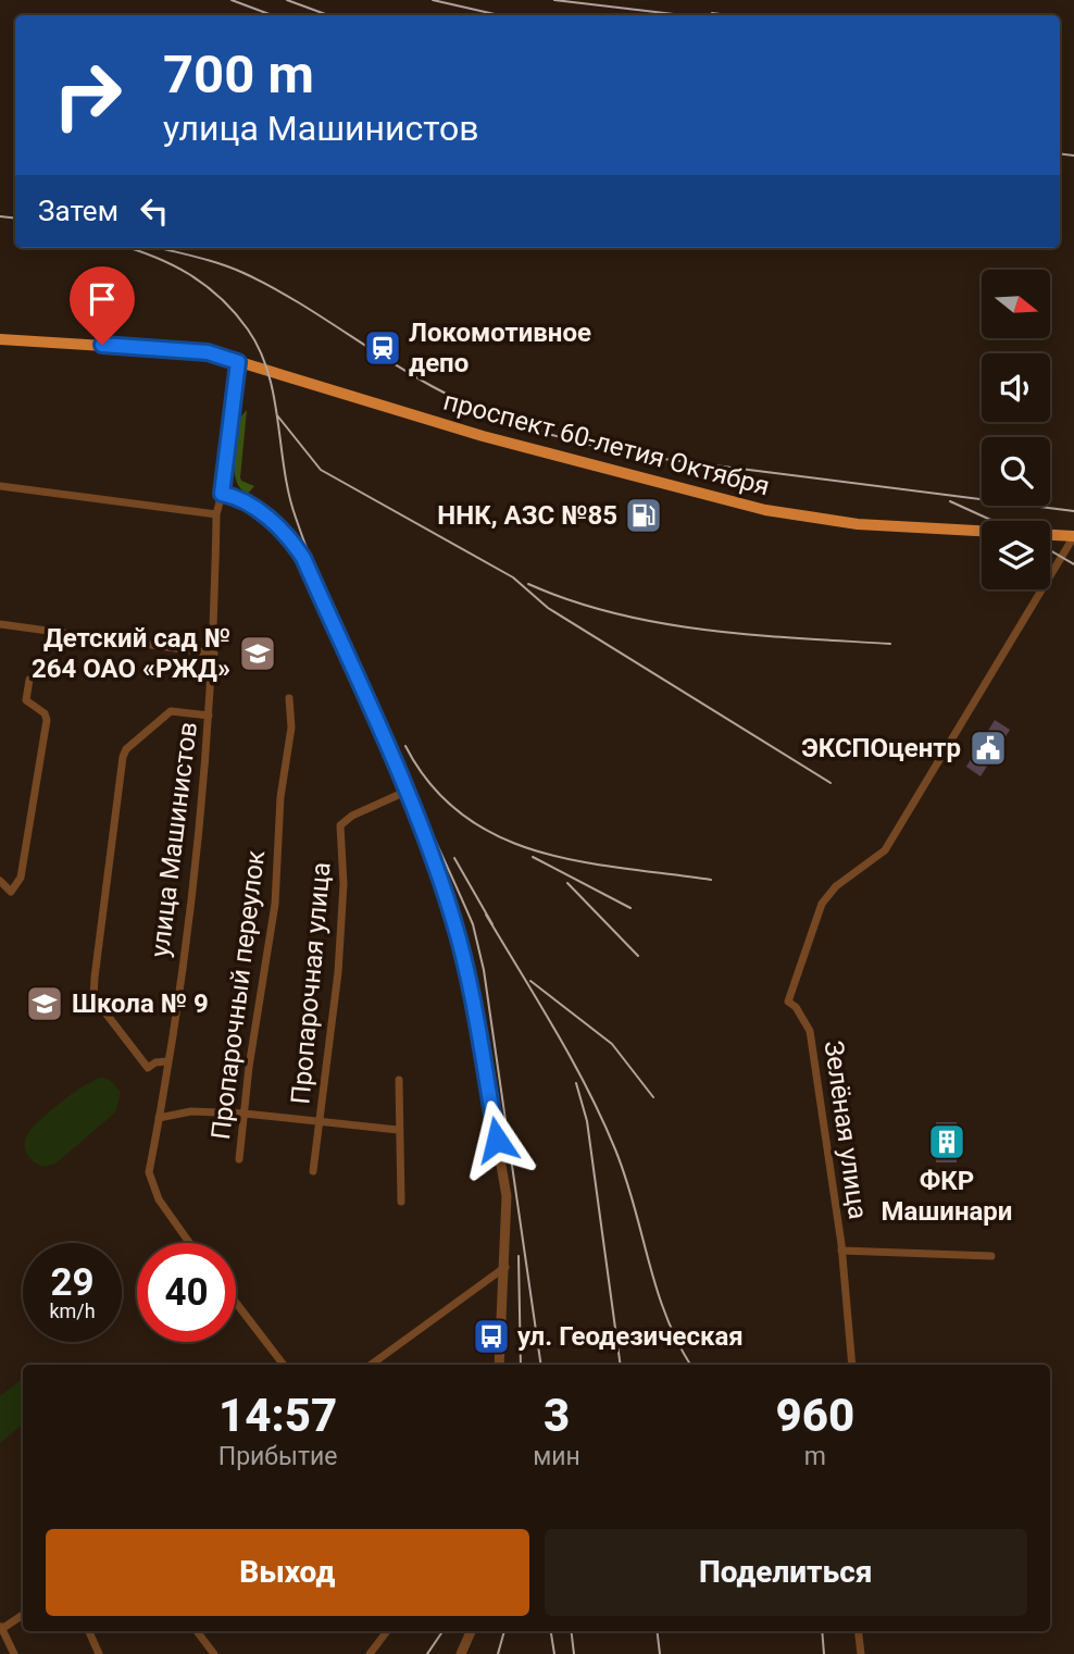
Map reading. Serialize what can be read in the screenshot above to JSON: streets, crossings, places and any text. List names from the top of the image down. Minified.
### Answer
{"streets":{"highway":["проспект 60-летия Октября"],"street":["улица Машинистов","Пропарочная улица","Пропарочный переулок","Зелёная улица"]},"crossings":[["проспект 60-летия Октября","улица Машинистов"],["проспект 60-летия Октября","Зелёная улица"]],"places":{"station":["Локомотивное депо"],"fuel station":["ННК, АЗС №85"],"school or university":["Детский сад № 264 ОАО «РЖД»","Школа № 9"],"public building":["ЭКСПОцентр"],"building":["ФКР Машинари"],"bus stop":["ул. Геодезическая"]},"north":"right","page":{"turn":["700 m","улица Машинистов"],"then":"Затем","speed":"29 km/h","limit":"40","eta":["14:57","Прибытие","3","мин","960","m"],"buttons":["Выход","Поделиться"]}}
